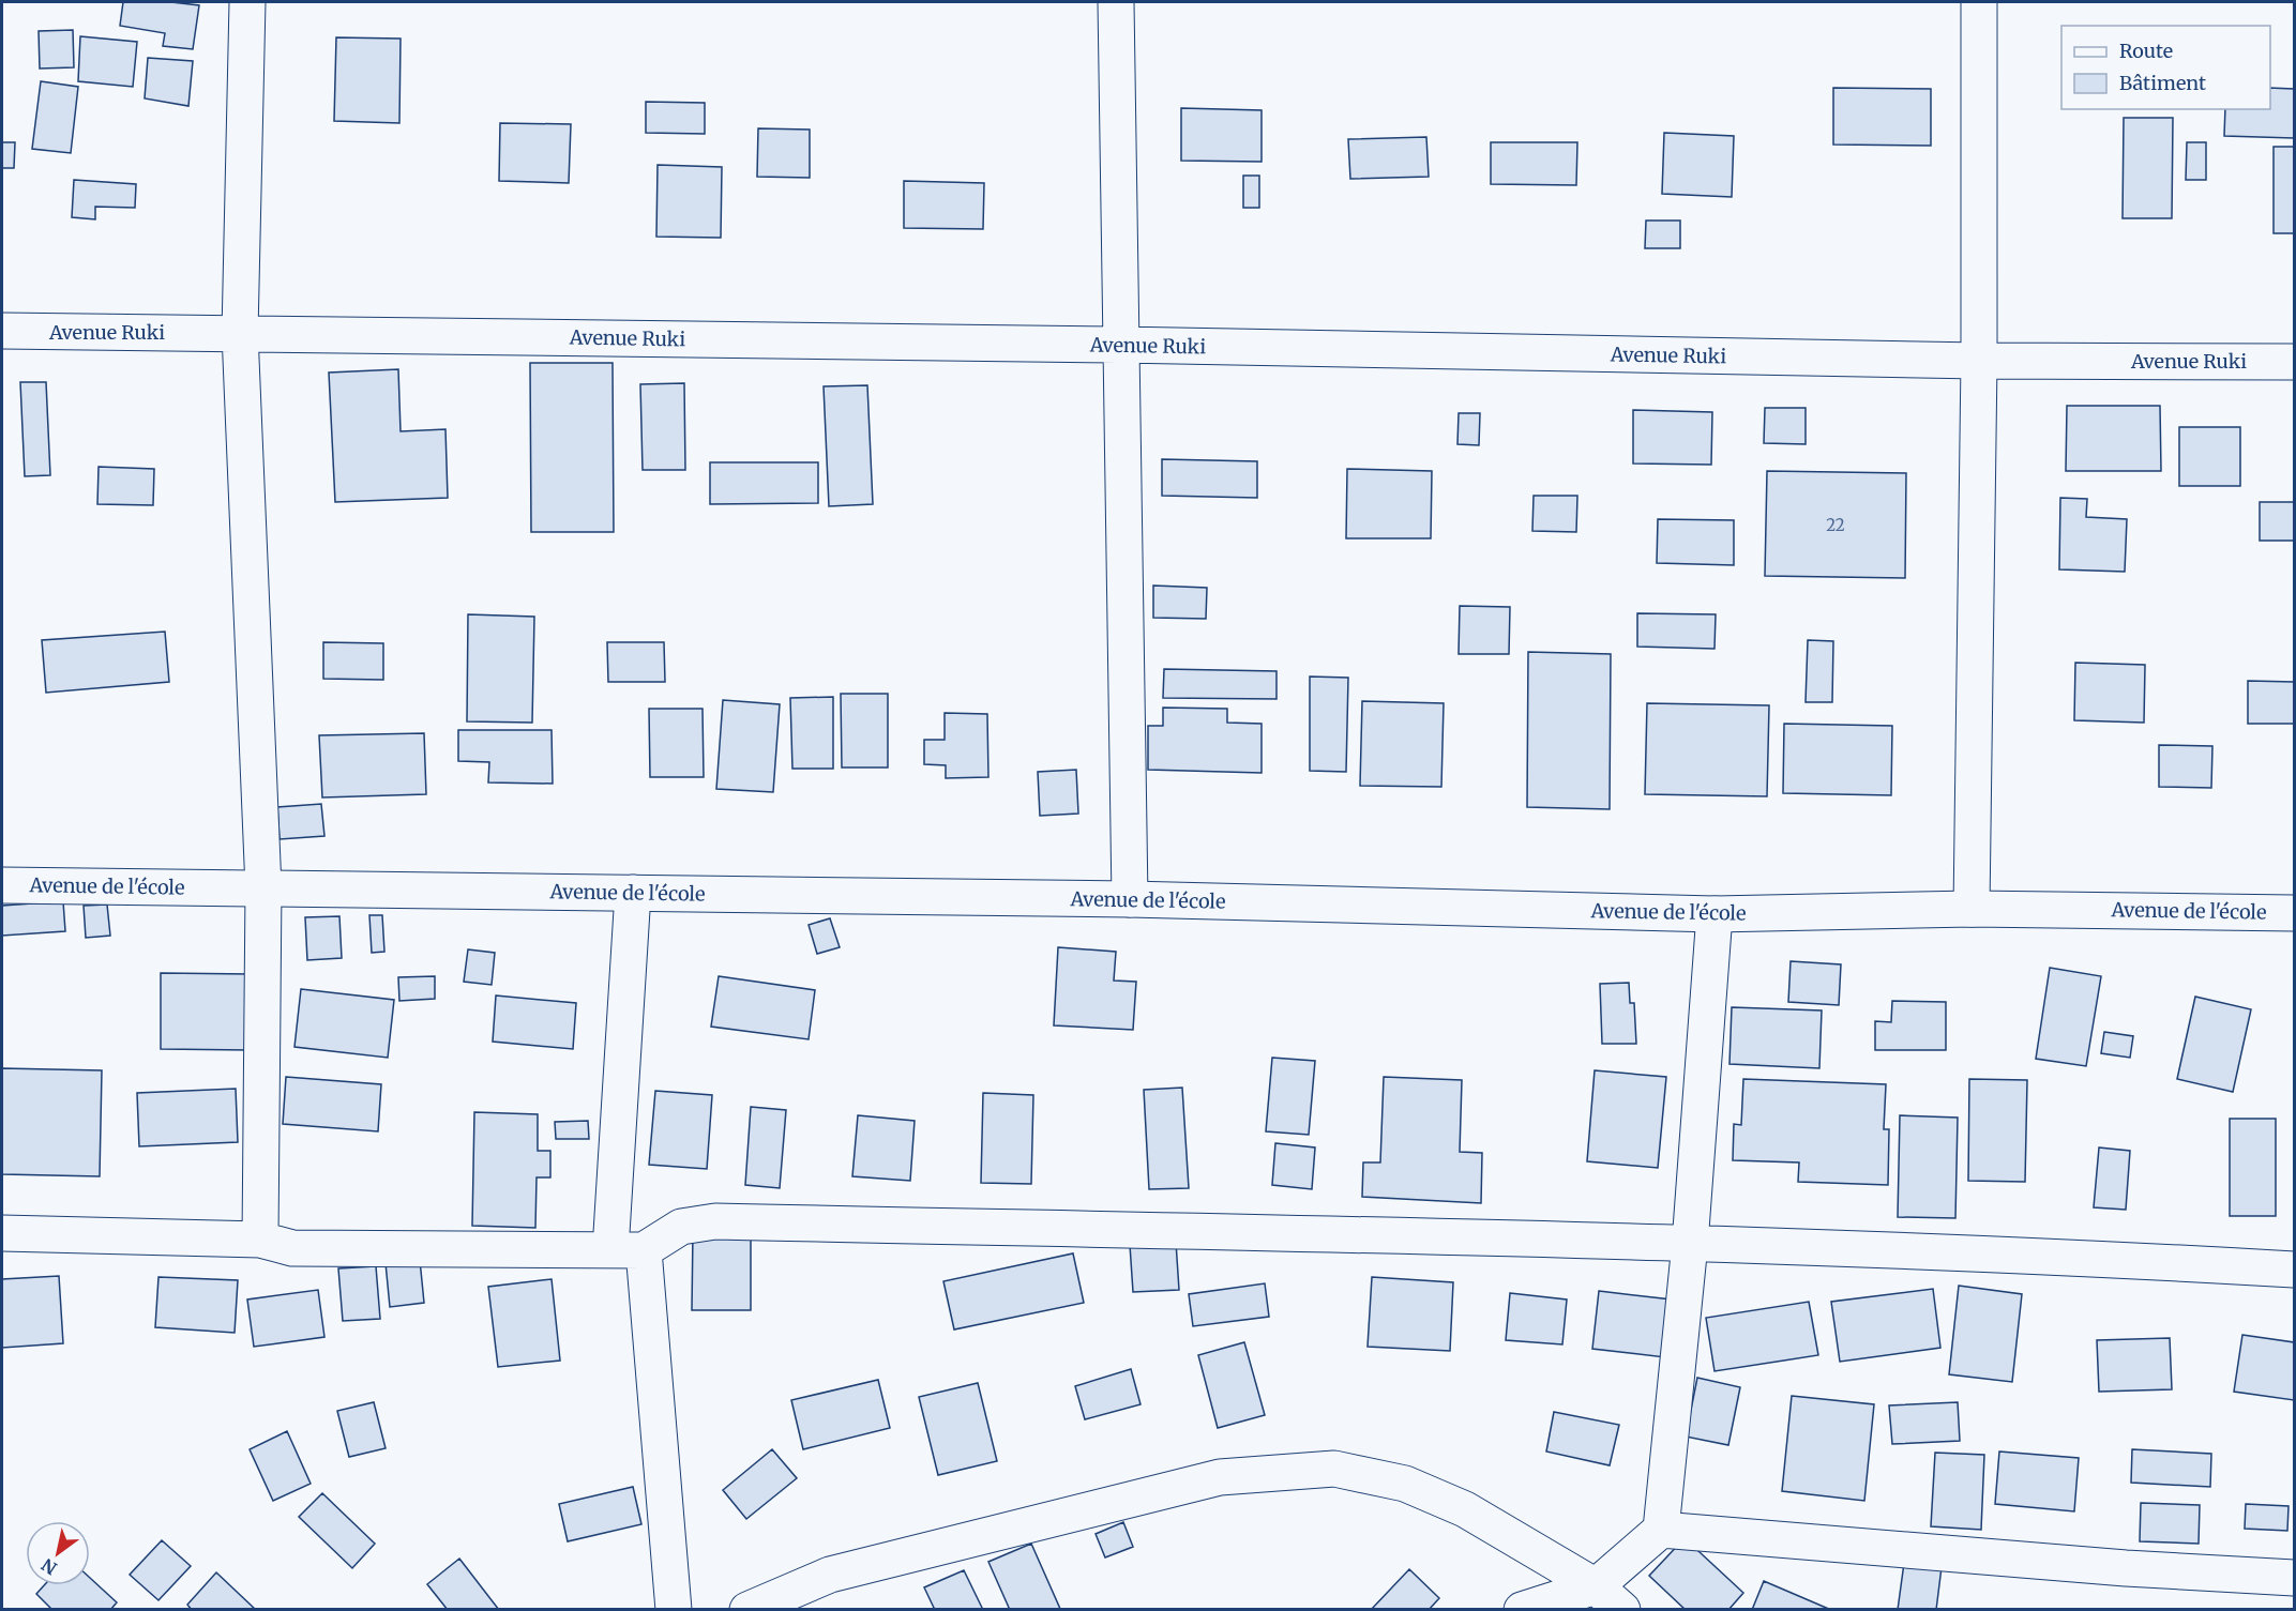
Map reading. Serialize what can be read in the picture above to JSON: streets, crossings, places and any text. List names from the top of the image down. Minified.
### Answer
{"streets":{"street":["Avenue Ruki","Avenue de l'école"]},"house_numbers":["22"],"legend":["Route","Bâtiment"],"north":"bottom left"}
